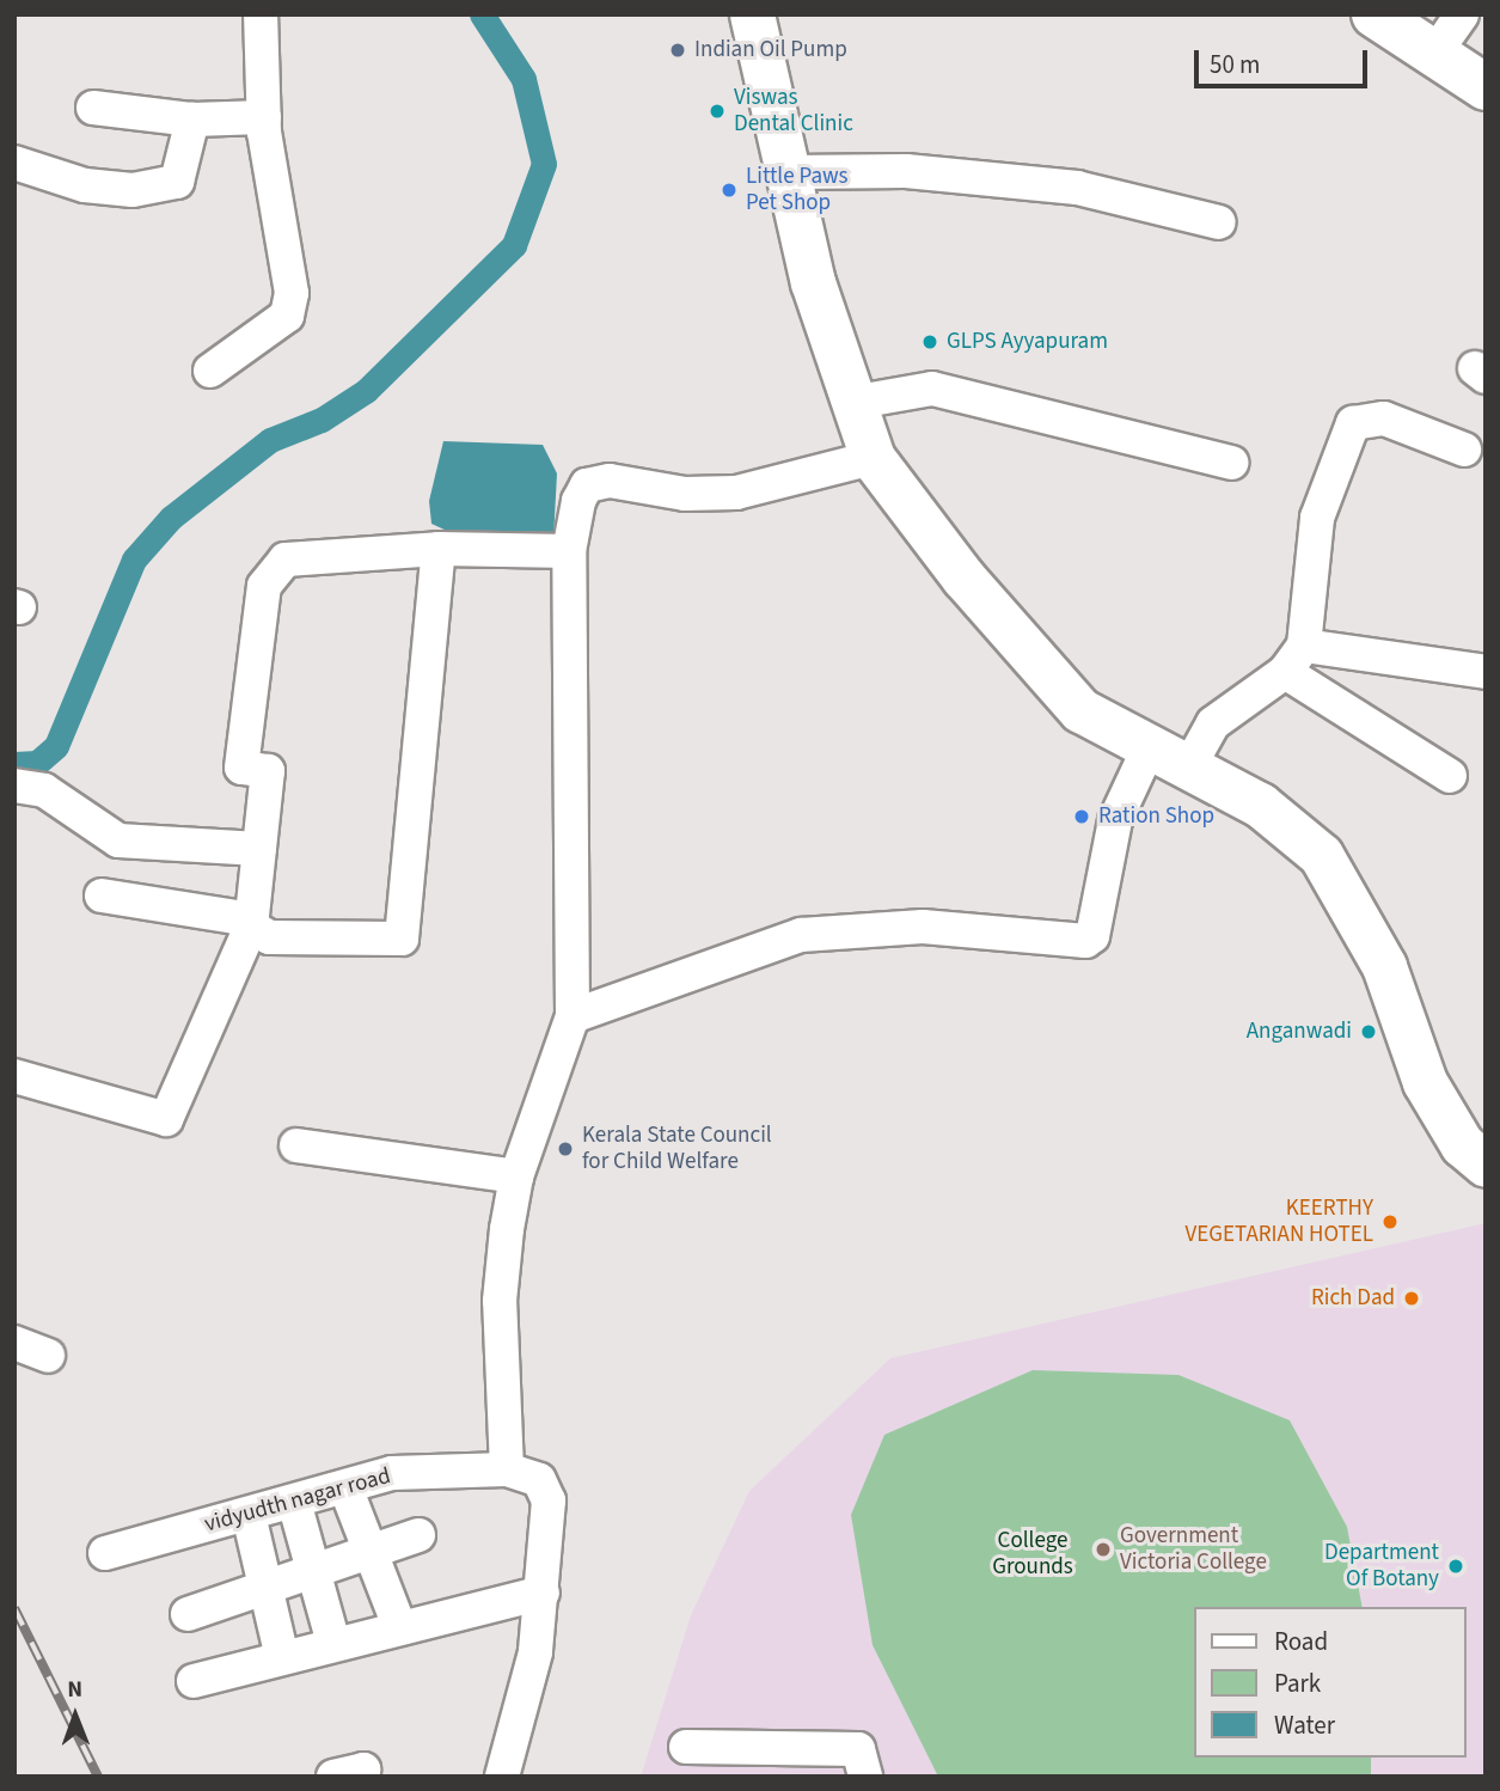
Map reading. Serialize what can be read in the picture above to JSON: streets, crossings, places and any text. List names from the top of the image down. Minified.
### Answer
{"streets":{"street":["vidyudth nagar road"]},"parks":["College Grounds"],"places":["Indian Oil Pump","Viswas Dental Clinic","Little Paws Pet Shop","GLPS Ayyapuram","Ration Shop","Anganwadi","Kerala State Council for Child Welfare","KEERTHY VEGETARIAN HOTEL","Rich Dad","Government Victoria College","Department Of Botany"],"legend":["Road","Park","Water"],"scale_bar":"50 m","north":"top"}
